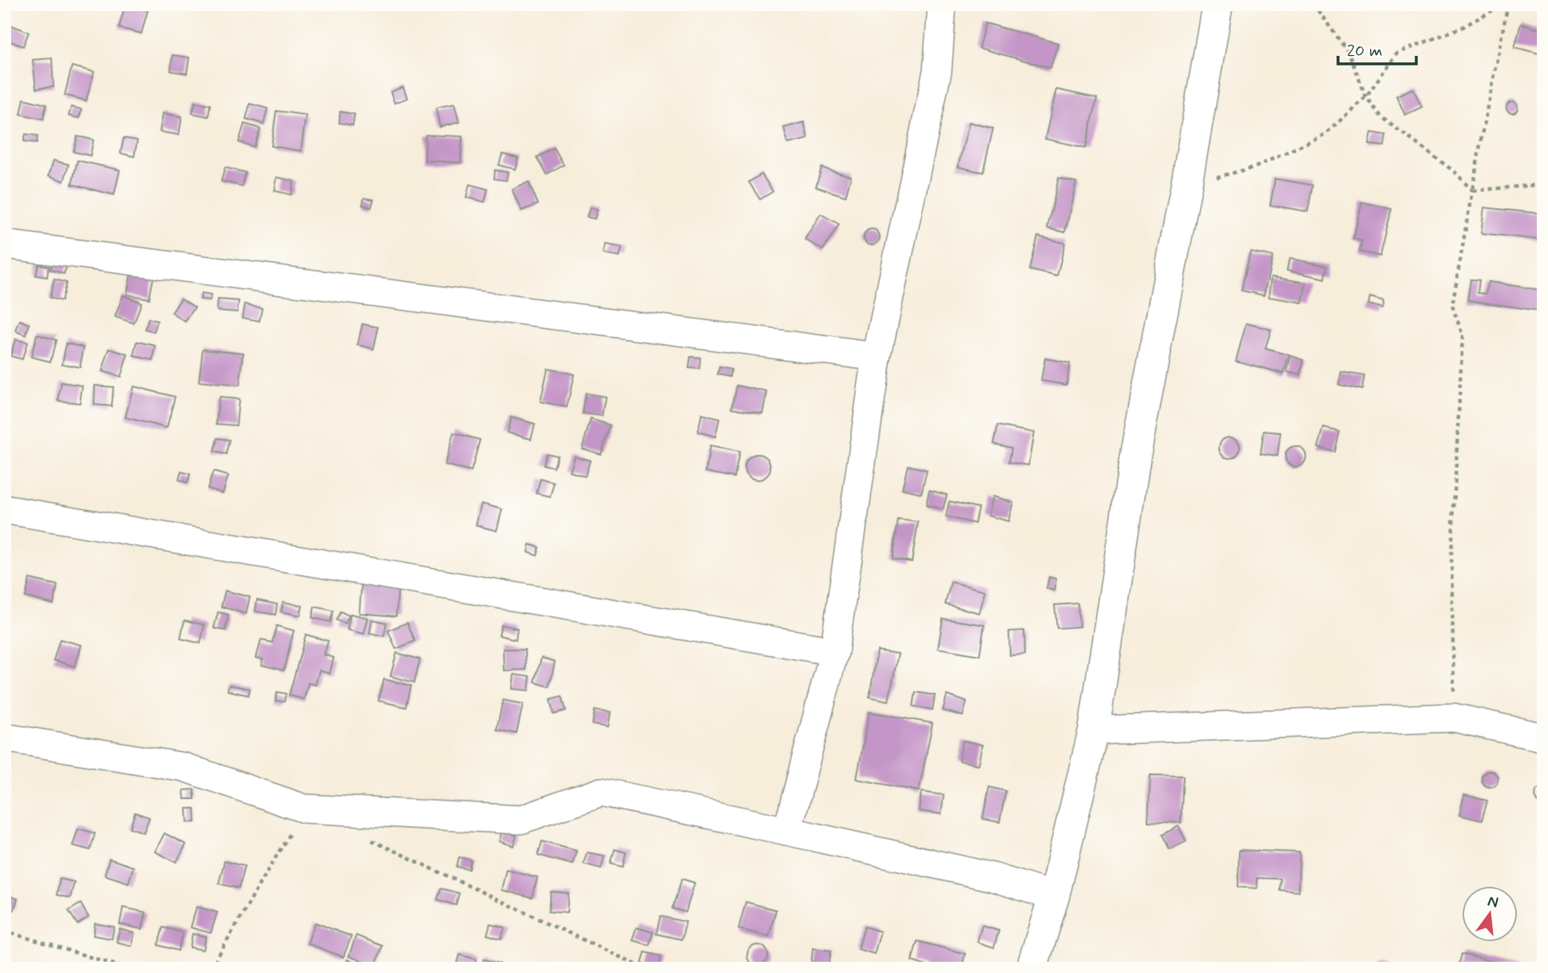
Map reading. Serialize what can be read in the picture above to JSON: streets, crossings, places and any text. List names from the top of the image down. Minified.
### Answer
{"scale_bar":"20 m","north":"top"}
